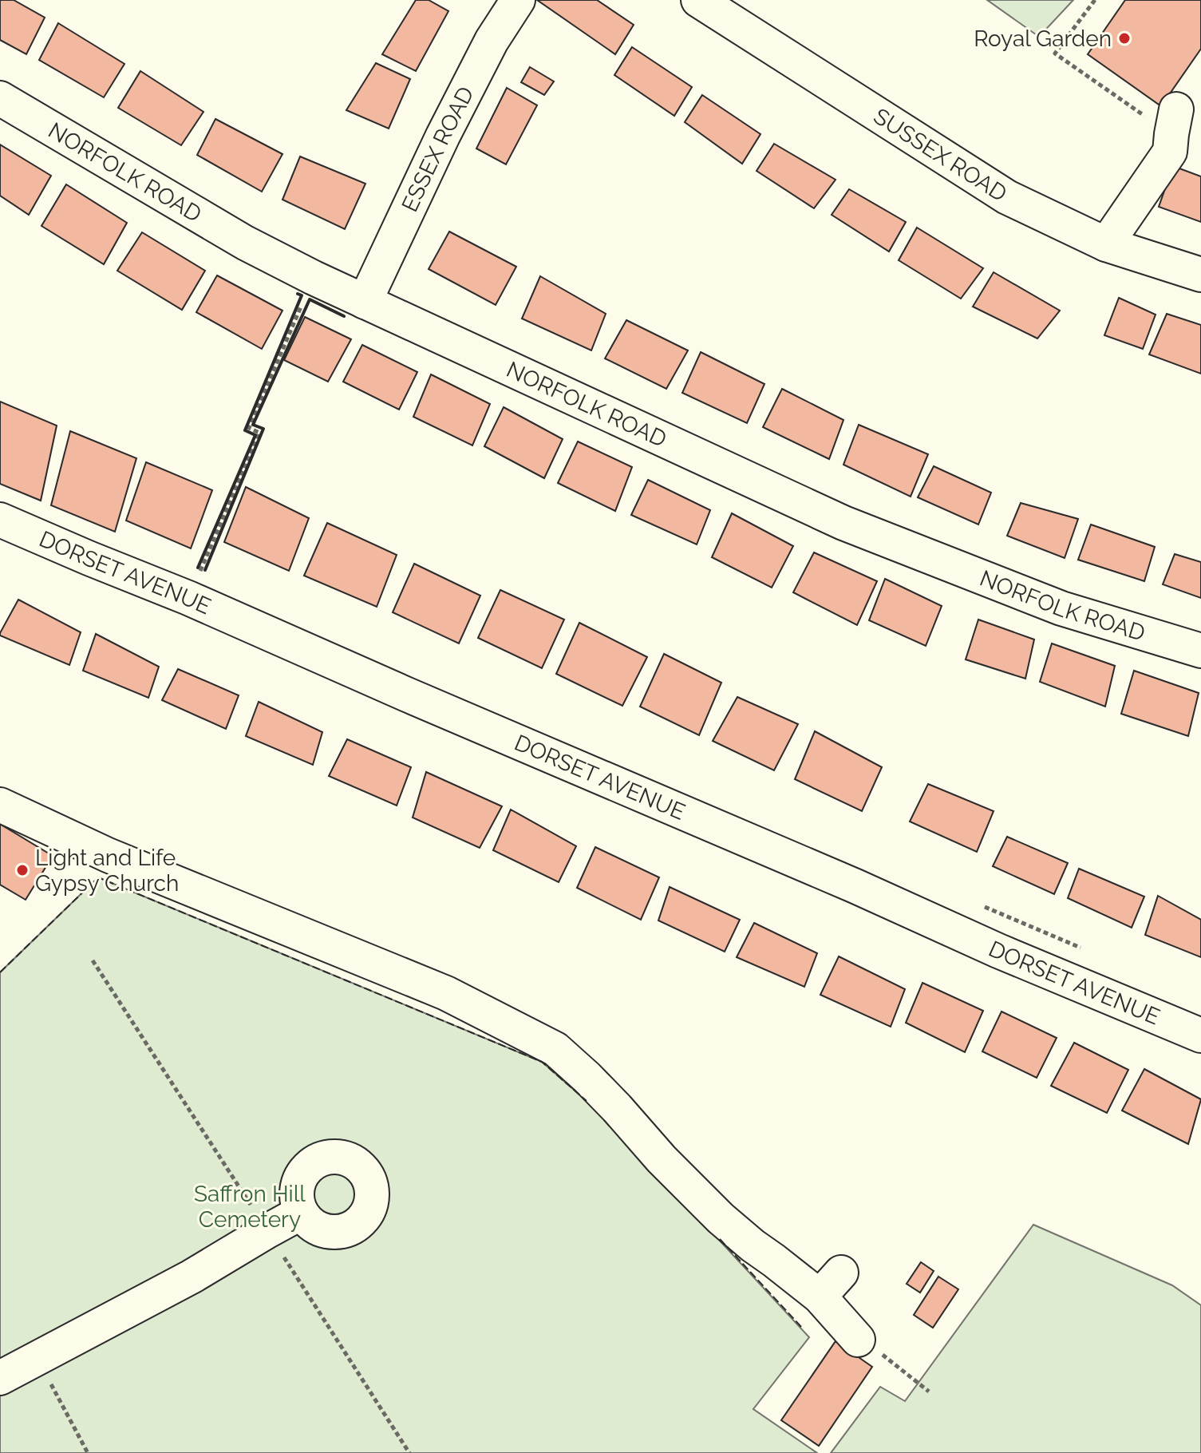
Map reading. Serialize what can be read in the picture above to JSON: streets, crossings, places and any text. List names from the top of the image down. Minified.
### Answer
{"streets":{"street":["ESSEX ROAD","SUSSEX ROAD","NORFOLK ROAD","DORSET AVENUE"]},"crossings":[["ESSEX ROAD","NORFOLK ROAD"]],"parks":["Saffron Hill Cemetery"],"places":["Royal Garden","Light and Life Gypsy Church"]}
